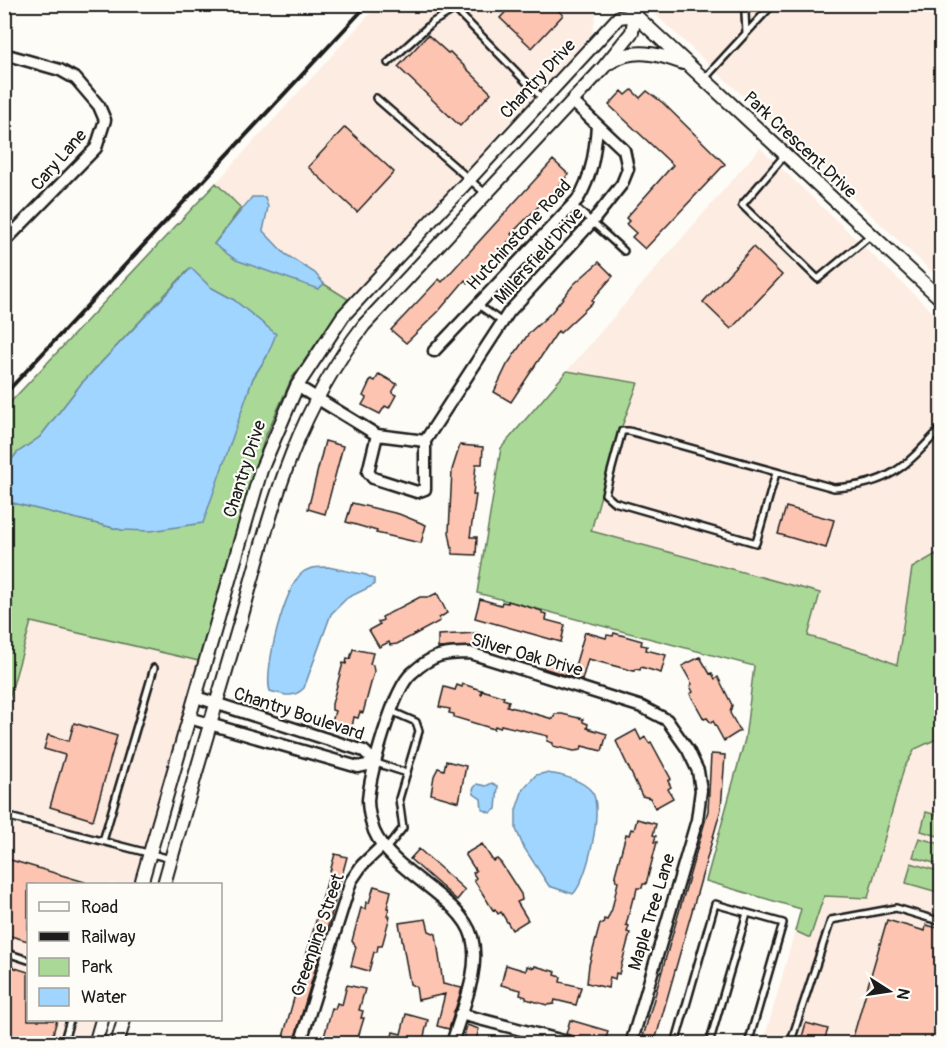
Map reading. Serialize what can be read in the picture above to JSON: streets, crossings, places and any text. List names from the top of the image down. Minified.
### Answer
{"streets":{"street":["Chantry Drive","Park Crescent Drive","Cary Lane","Hutchinstone Road","Millersfield Drive","Silver Oak Drive","Chantry Boulevard","Maple Tree Lane","Greenpine Street"]},"crossings":[["Chantry Drive","Park Crescent Drive"],["Chantry Drive","Millersfield Drive"],["Chantry Drive","Chantry Boulevard"],["Hutchinstone Road","Millersfield Drive"],["Silver Oak Drive","Chantry Boulevard"],["Silver Oak Drive","Maple Tree Lane"],["Silver Oak Drive","Greenpine Street"]],"legend":["Road","Railway","Park","Water"],"north":"right"}
